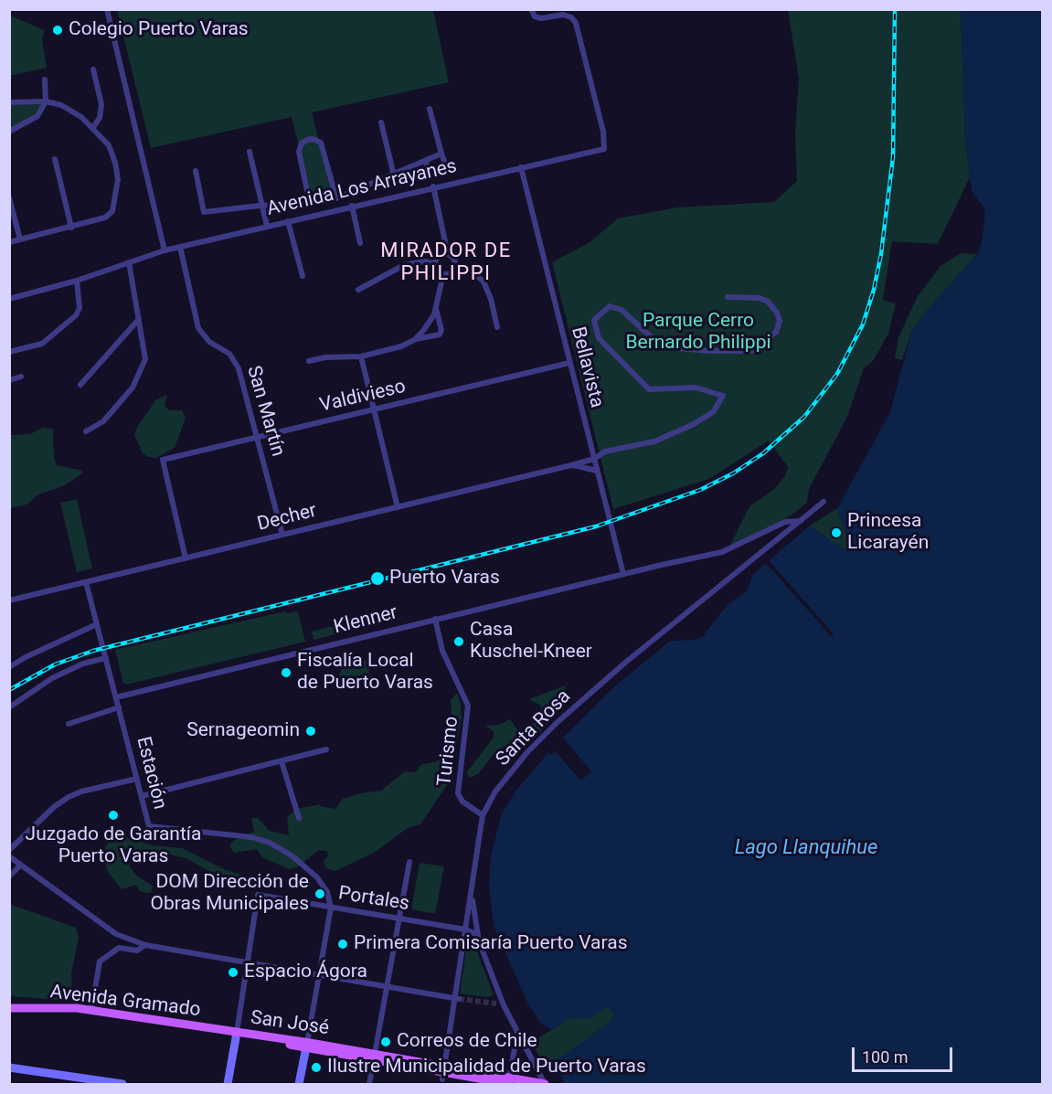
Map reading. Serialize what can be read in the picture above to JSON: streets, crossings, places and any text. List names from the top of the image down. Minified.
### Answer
{"streets":{"main road":["Avenida Gramado","San José"],"street":["Avenida Los Arrayanes","Bellavista","Valdivieso","San Martín","Decher","Klenner","Santa Rosa","Turismo","Estación","Portales"]},"crossings":[["Avenida Los Arrayanes","Bellavista"],["Avenida Los Arrayanes","San Martín"],["Bellavista","Valdivieso"],["Bellavista","Decher"],["Bellavista","Klenner"],["Valdivieso","San Martín"],["Valdivieso","Decher"],["San Martín","Decher"],["Decher","Estación"],["Klenner","Santa Rosa"],["Klenner","Turismo"],["Klenner","Estación"],["Santa Rosa","Turismo"],["Santa Rosa","Portales"],["Santa Rosa","San José"],["Estación","Portales"],["Avenida Gramado","San José"]],"districts":["MIRADOR DE PHILIPPI"],"water":["Lago Llanquihue"],"parks":["Parque Cerro Bernardo Philippi"],"places":["Colegio Puerto Varas","Princesa Licarayén","Puerto Varas","Casa Kuschel-Kneer","Fiscalía Local de Puerto Varas","Sernageomin","Juzgado de Garantía Puerto Varas","DOM Dirección de Obras Municipales","Primera Comisaría Puerto Varas","Espacio Ágora","Correos de Chile","Ilustre Municipalidad de Puerto Varas"],"scale_bar":"100 m"}
